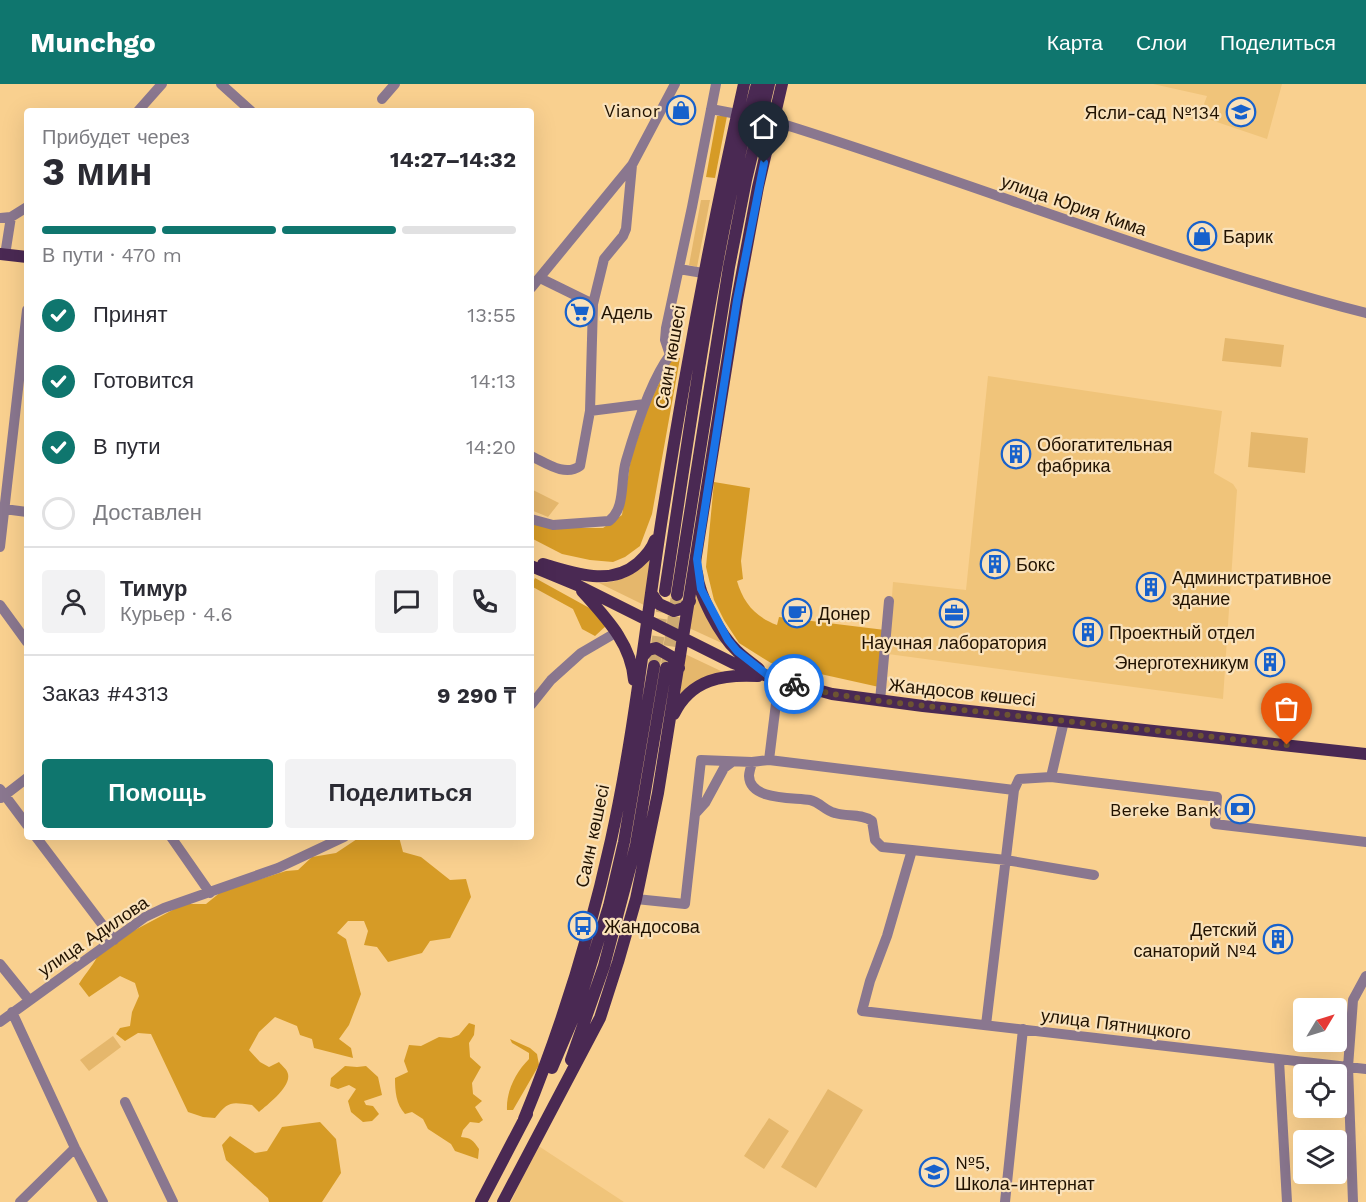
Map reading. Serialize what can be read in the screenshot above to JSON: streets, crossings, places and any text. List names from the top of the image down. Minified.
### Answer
{"streets":{"main road":["Саин көшесі","Жандосов көшесі"],"street":["улица Юрия Кима","улица Адилова","улица Пятницкого"]},"crossings":[["улица Юрия Кима","Саин көшесі"],["Саин көшесі","Жандосов көшесі"]],"places":{"shop":["Vianor","Барик"],"school or university":["Ясли-сад №134","№5, Школа-интернат"],"supermarket":["Адель"],"building":["Обогатительная фабрика","Бокс","Административное здание","Проектный отдел","Энерготехникум","Детский санаторий №4"],"cafe":["Донер"],"office":["Научная лаборатория"],"bank":["Bereke Bank"],"bus stop":["Жандосова"]},"north":"top right","page":{"header":"Munchgo","nav":["Карта","Слои","Поделиться"],"heading":["3 мин","Прибудет через","14:27–14:32"],"panel":["Тимур","Курьер · 4.6","Заказ #4313","9 290 ₸"],"bar":"В пути · 470 m","list":[["Принят","13:55"],["Готовится","14:13"],["В пути","14:20"],"Доставлен"],"buttons":["Помощь","Поделиться"]}}
